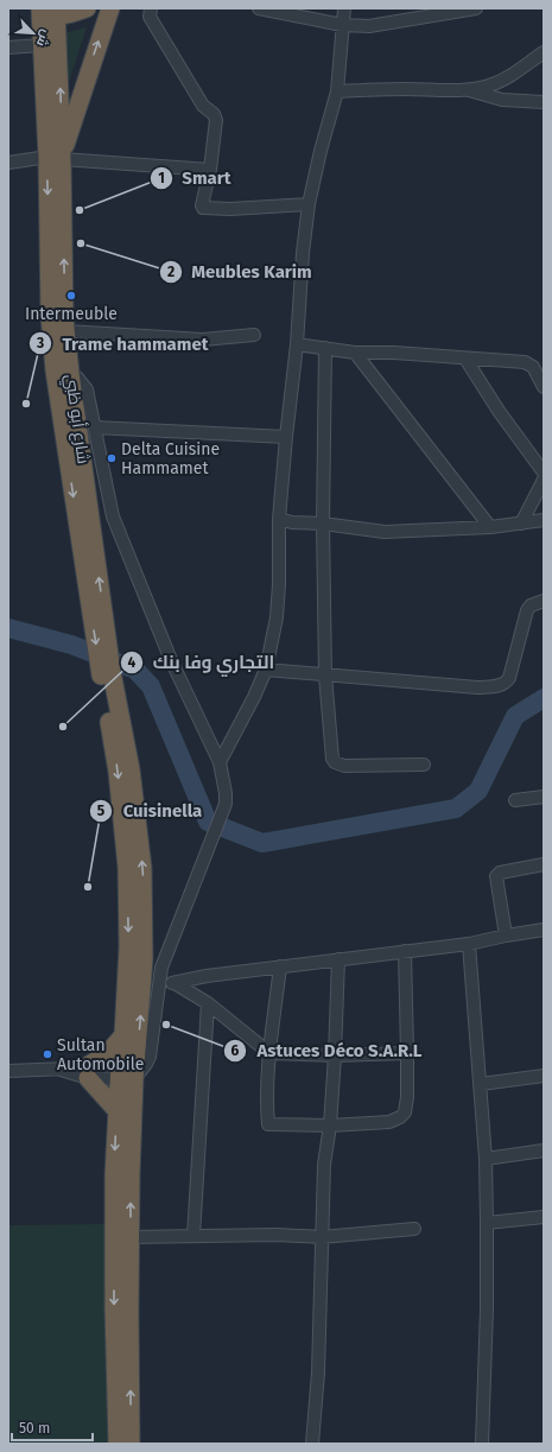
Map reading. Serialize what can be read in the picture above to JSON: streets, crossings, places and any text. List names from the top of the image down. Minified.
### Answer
{"streets":{"highway":["شارع أبو ظبي"]},"places":["Smart","Meubles Karim","Intermeuble","Trame hammamet","Delta Cuisine Hammamet","التجاري وفا بنك","Cuisinella","Astuces Déco S.A.R.L","Sultan Automobile"],"scale_bar":"50 m","north":"bottom right"}
